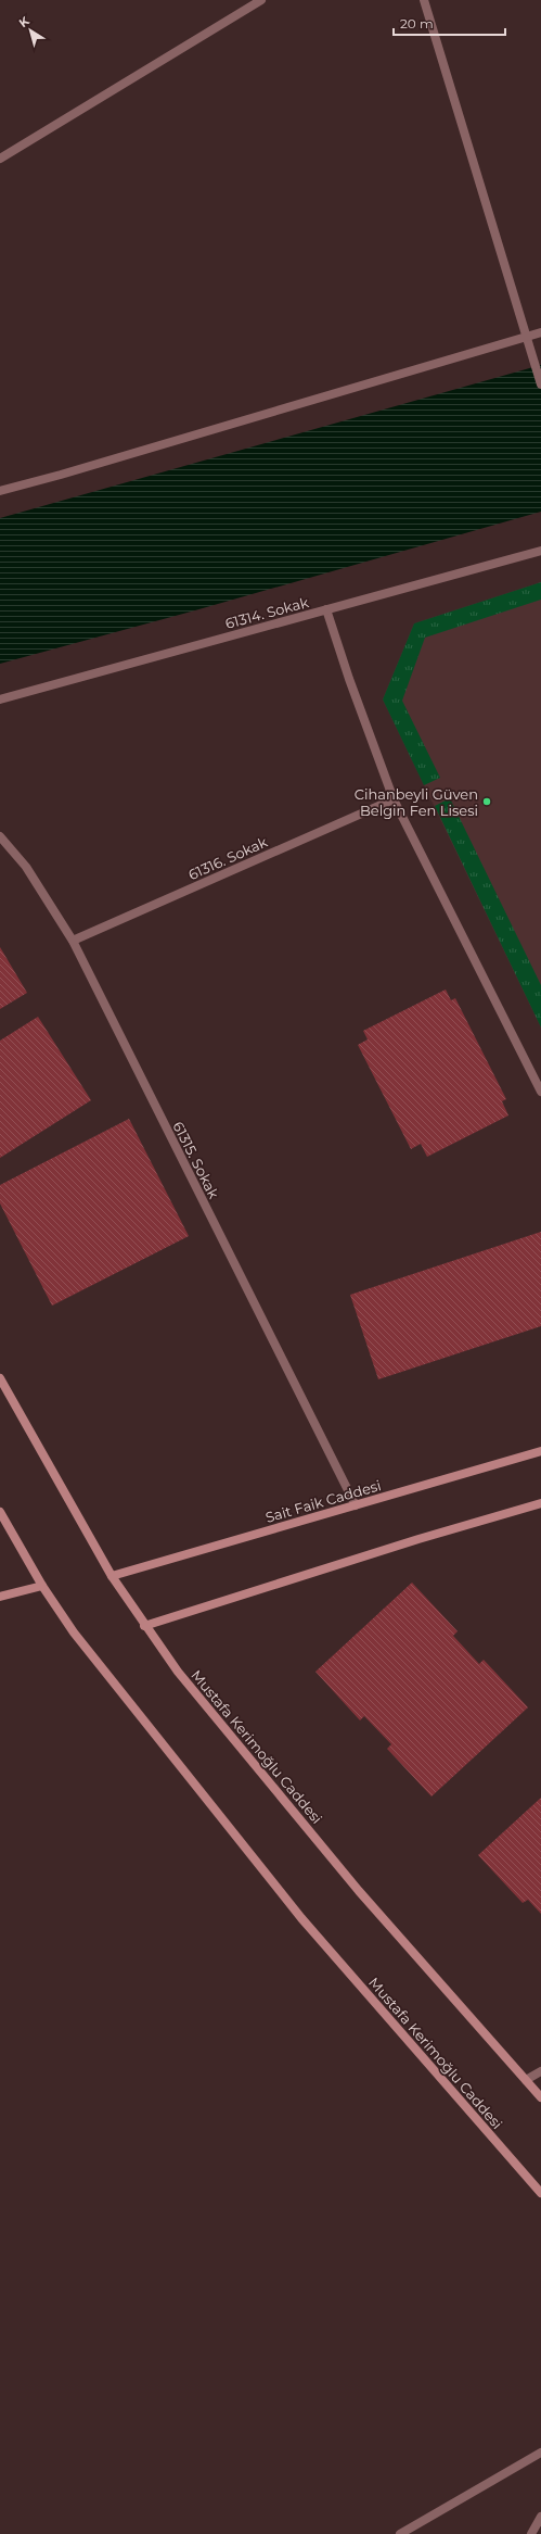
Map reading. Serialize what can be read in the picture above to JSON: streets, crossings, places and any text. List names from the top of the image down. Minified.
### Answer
{"streets":{"main road":["Sait Faik Caddesi","Mustafa Kerimoğlu Caddesi"],"street":["61314. Sokak","61316. Sokak","61315. Sokak"]},"crossings":[["61316. Sokak","61315. Sokak"],["61315. Sokak","Sait Faik Caddesi"],["Sait Faik Caddesi","Mustafa Kerimoğlu Caddesi"]],"places":["Cihanbeyli Güven Belgin Fen Lisesi"],"scale_bar":"20 m","north":"top left"}
